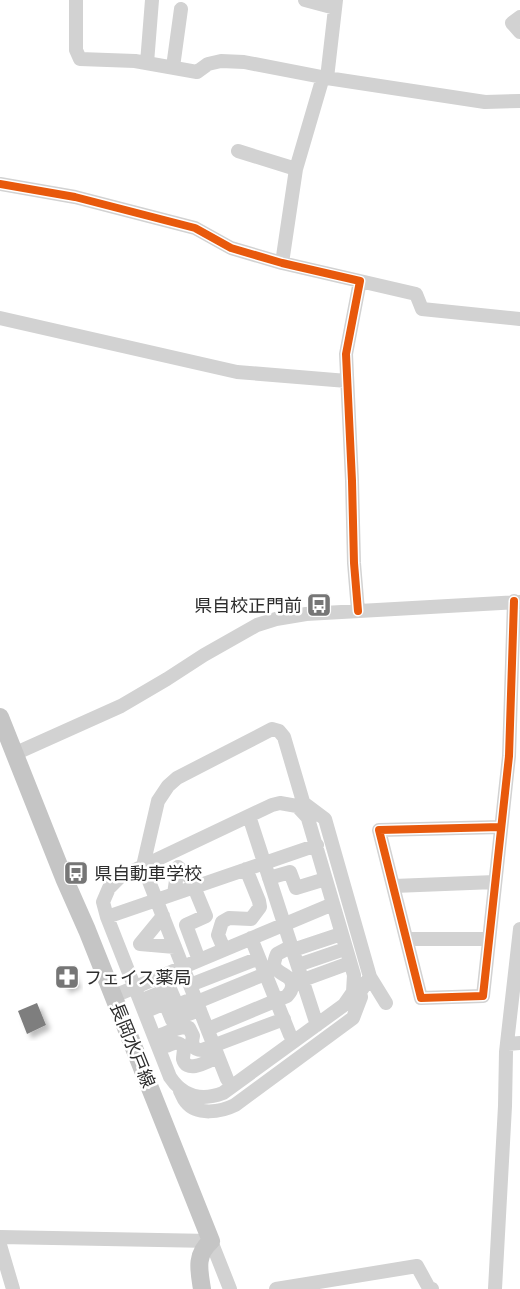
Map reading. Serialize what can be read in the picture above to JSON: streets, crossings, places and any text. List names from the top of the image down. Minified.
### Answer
{"streets":{"main road":["長岡水戸線"]},"places":{"bus stop":["県自校正門前","県自動車学校"],"pharmacy":["フェイス薬局"]}}
